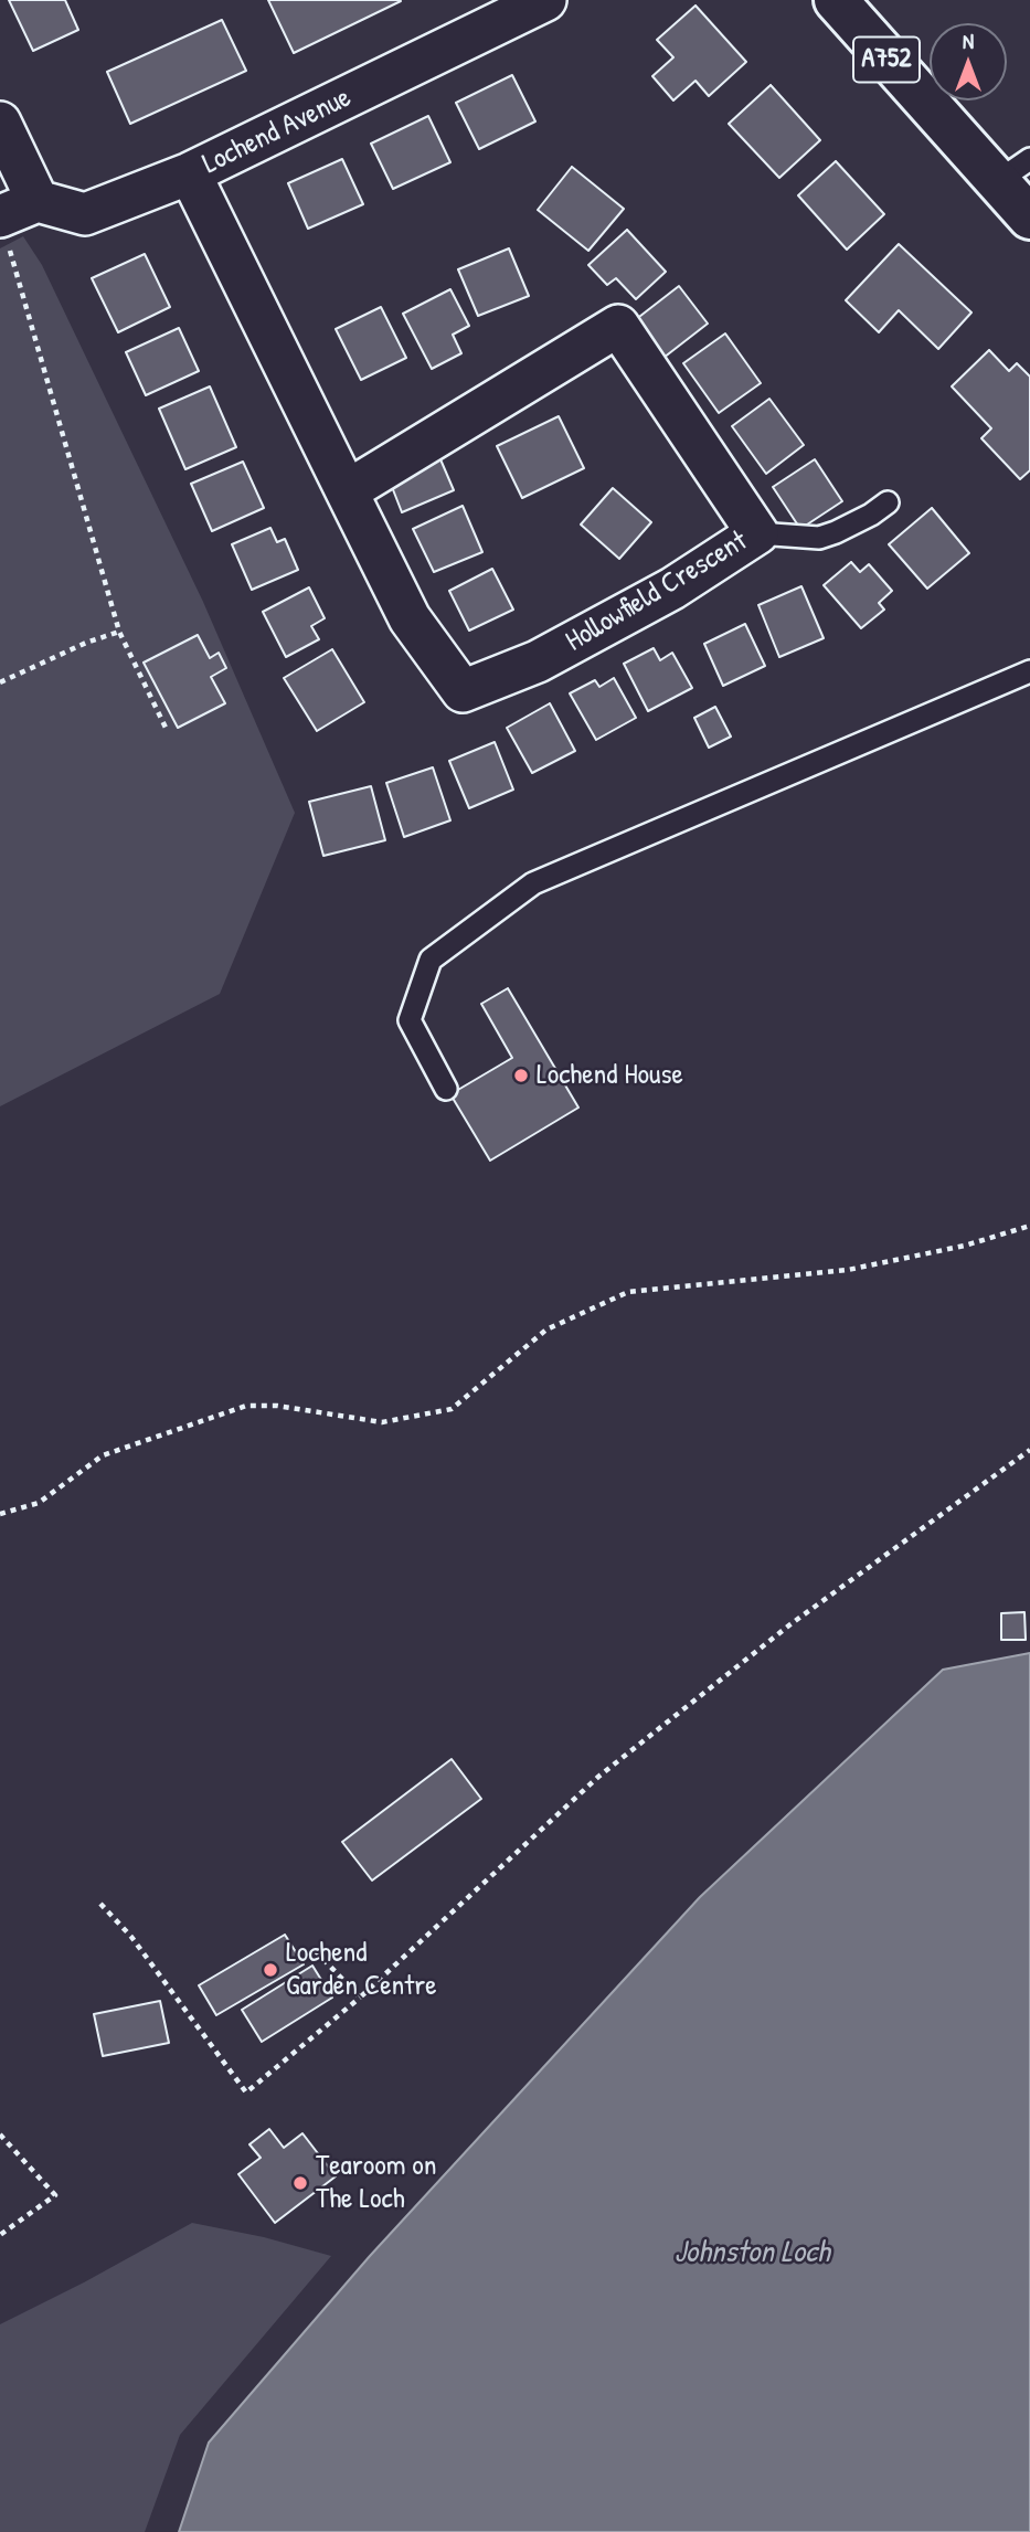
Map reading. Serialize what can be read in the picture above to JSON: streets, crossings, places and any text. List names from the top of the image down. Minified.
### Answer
{"streets":{"main road":["A752"],"street":["Lochend Avenue","Hollowfield Crescent"]},"crossings":[["Lochend Avenue","Hollowfield Crescent"]],"water":["Johnston Loch"],"places":["Lochend House","Lochend Garden Centre","Tearoom on The Loch"],"north":"top"}
